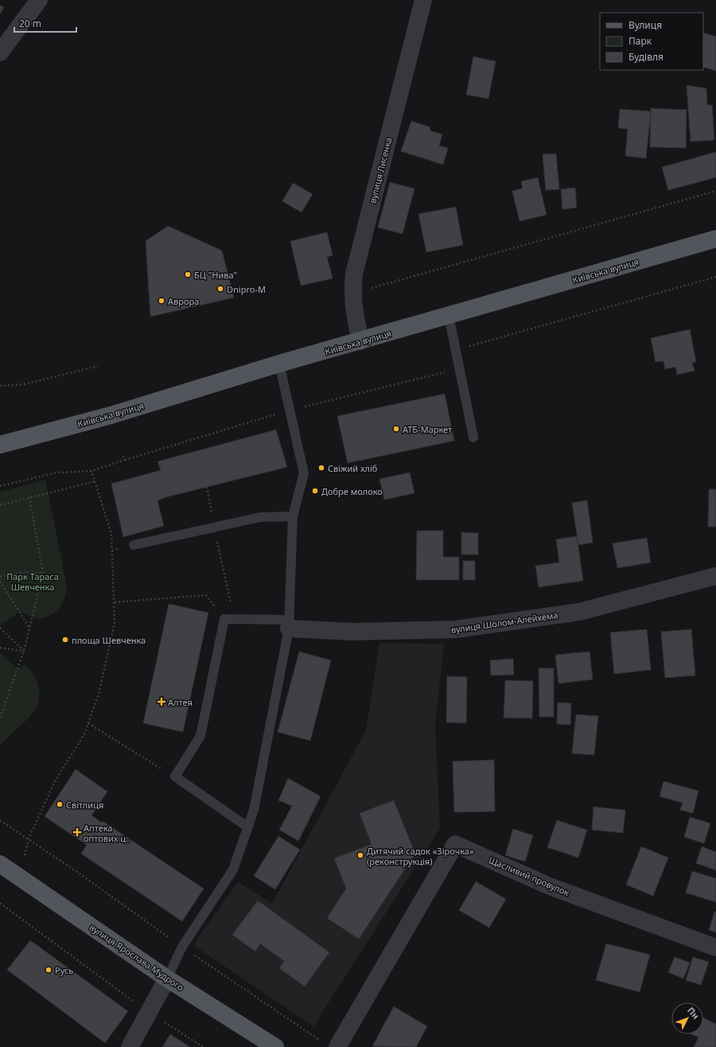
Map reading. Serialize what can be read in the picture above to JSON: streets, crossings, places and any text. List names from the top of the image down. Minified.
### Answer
{"streets":{"main road":["Київська вулиця","вулиця Ярослава Мудрого"],"street":["вулиця Лисенка","вулиця Шолом-Алейхема","Щасливий провулок"]},"crossings":[["вулиця Лисенка","Київська вулиця"]],"parks":["Парк Тараса Шевченка"],"places":{"other":["БЦ \"Нива\"","Dnipro-M","Аврора","АТБ-Маркет","Свіжий хліб","Добре молоко","площа Шевченка","Світлиця","Дитячий садок «Зірочка» (реконструкція)","Русь"],"health":["Алтея","Аптека оптових ц‥"]},"legend":["Вулиця","Парк","Будівля"],"scale_bar":"20 m","north":"top right"}
